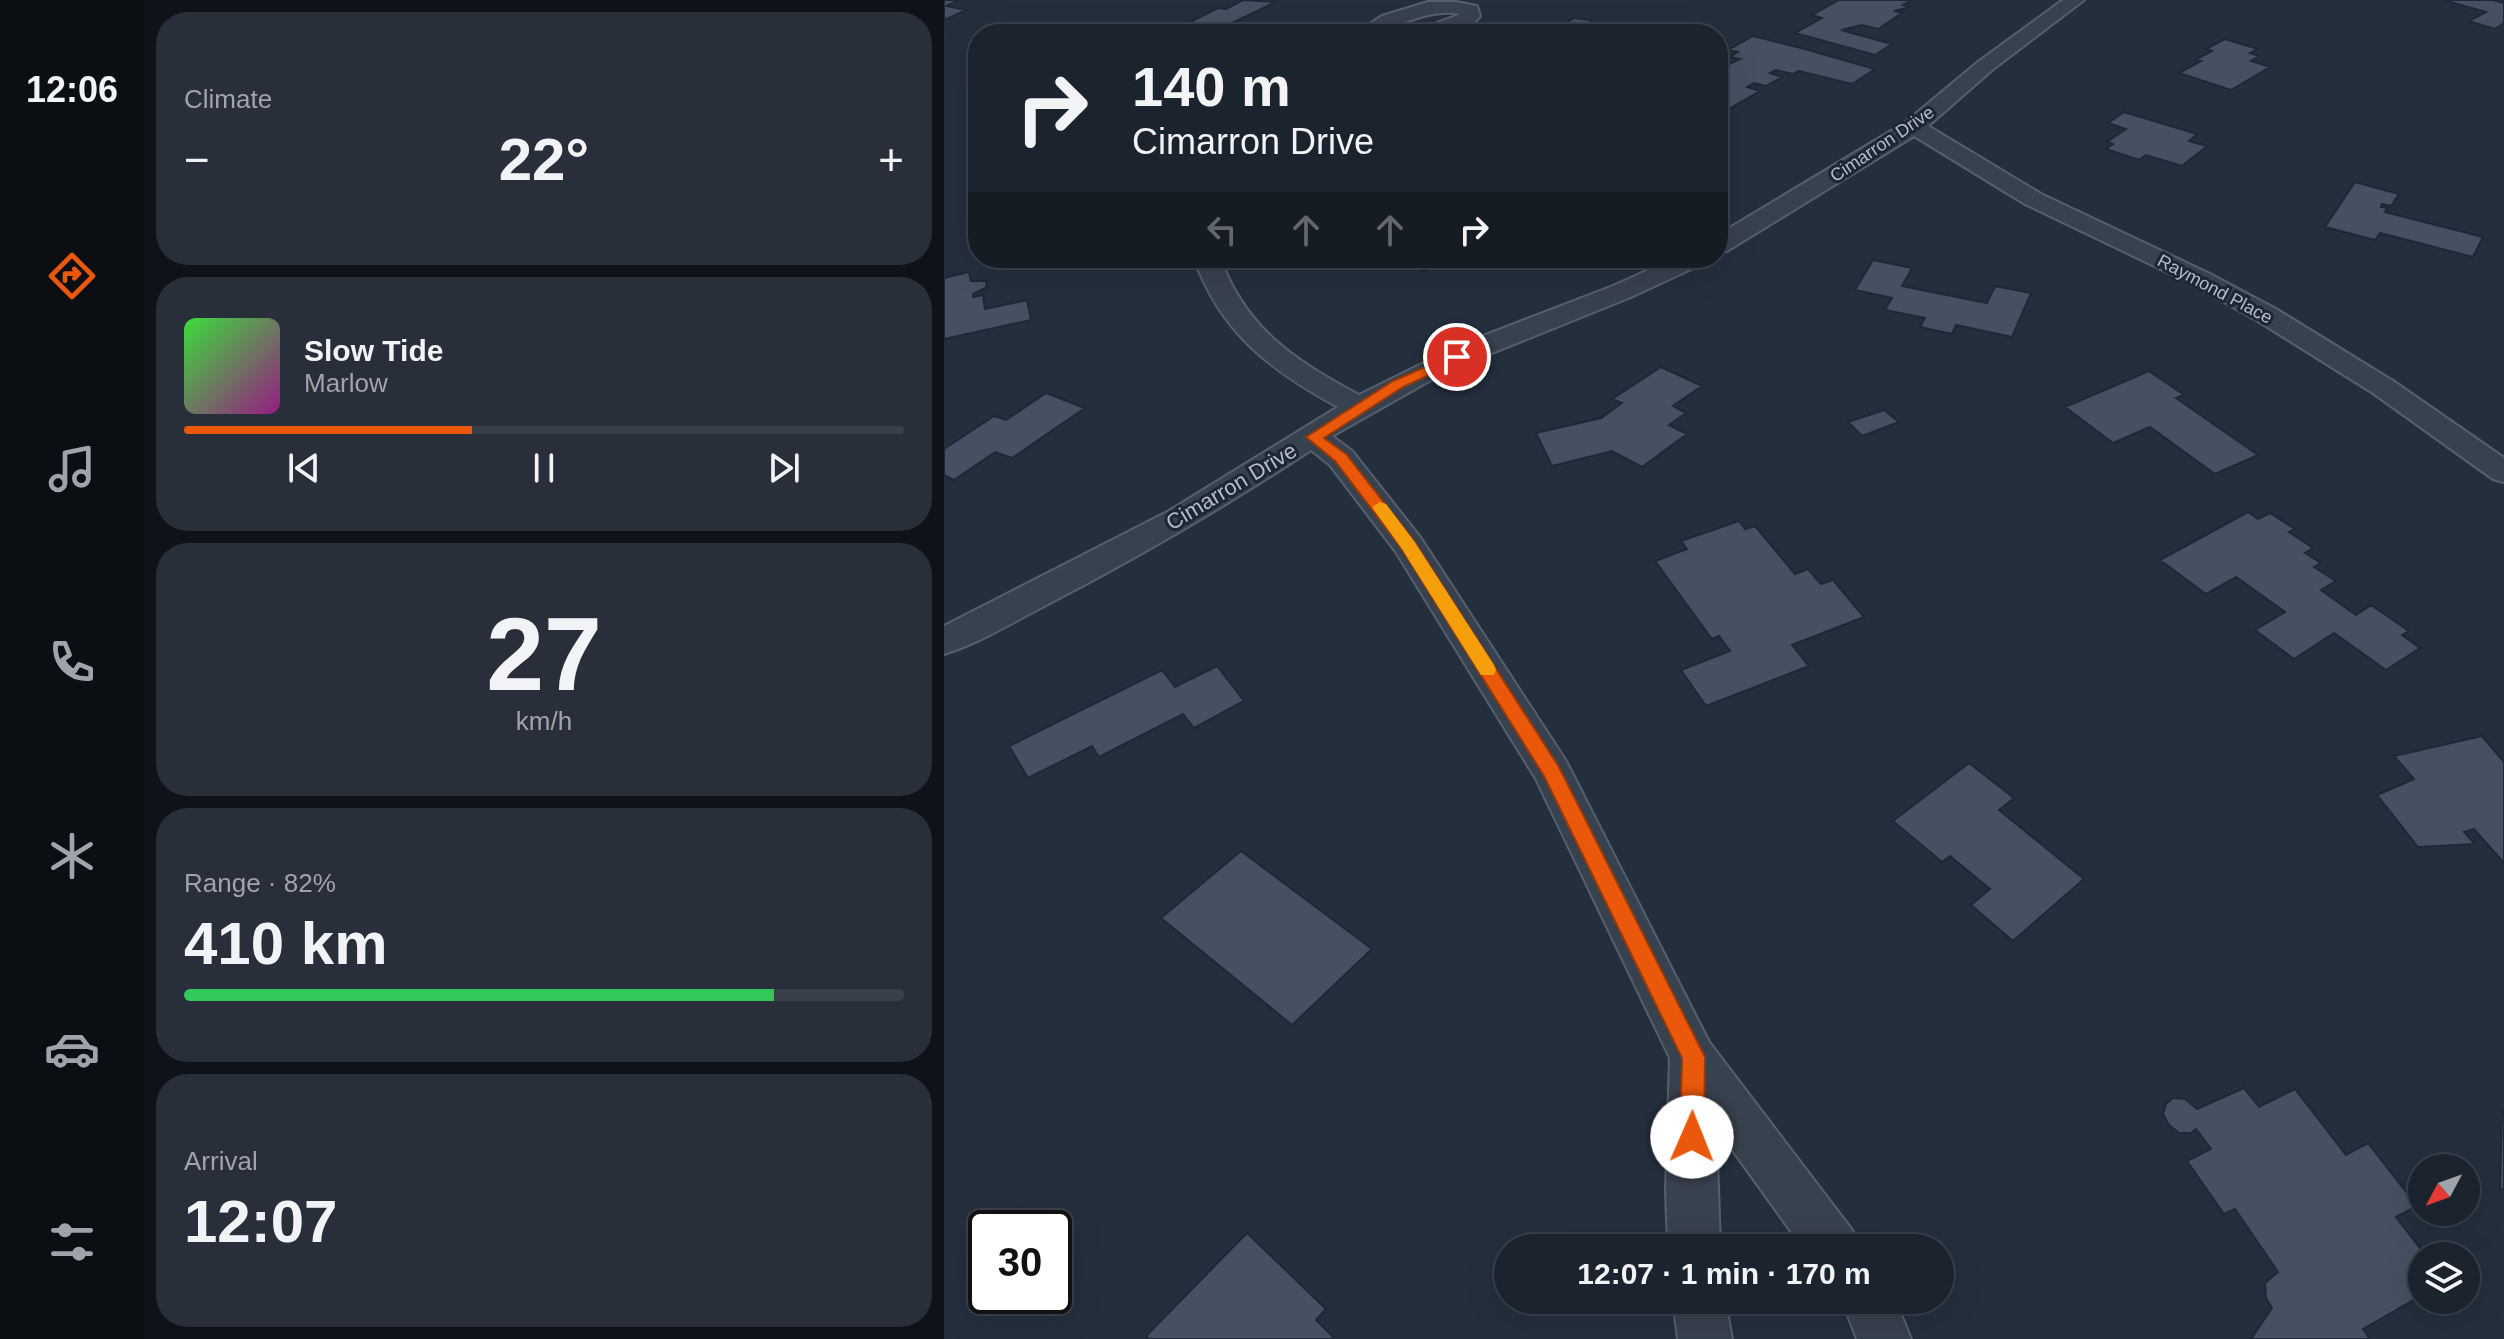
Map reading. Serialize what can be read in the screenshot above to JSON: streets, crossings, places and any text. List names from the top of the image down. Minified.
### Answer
{"streets":{"street":["Cimarron Drive","Raymond Place"]},"crossings":[["Cimarron Drive","Raymond Place"]],"north":"bottom left","page":{"tabs":"12:06","tile":["Climate",["27","km/h"],["Range · 82%","410 km"],["Arrival","12:07"]],"turn":["140 m","Cimarron Drive"],"heat":["−","22°","+"],"song":["Slow Tide","Marlow"],"limit":"30","trip":"12:07 · 1 min · 170 m"}}
